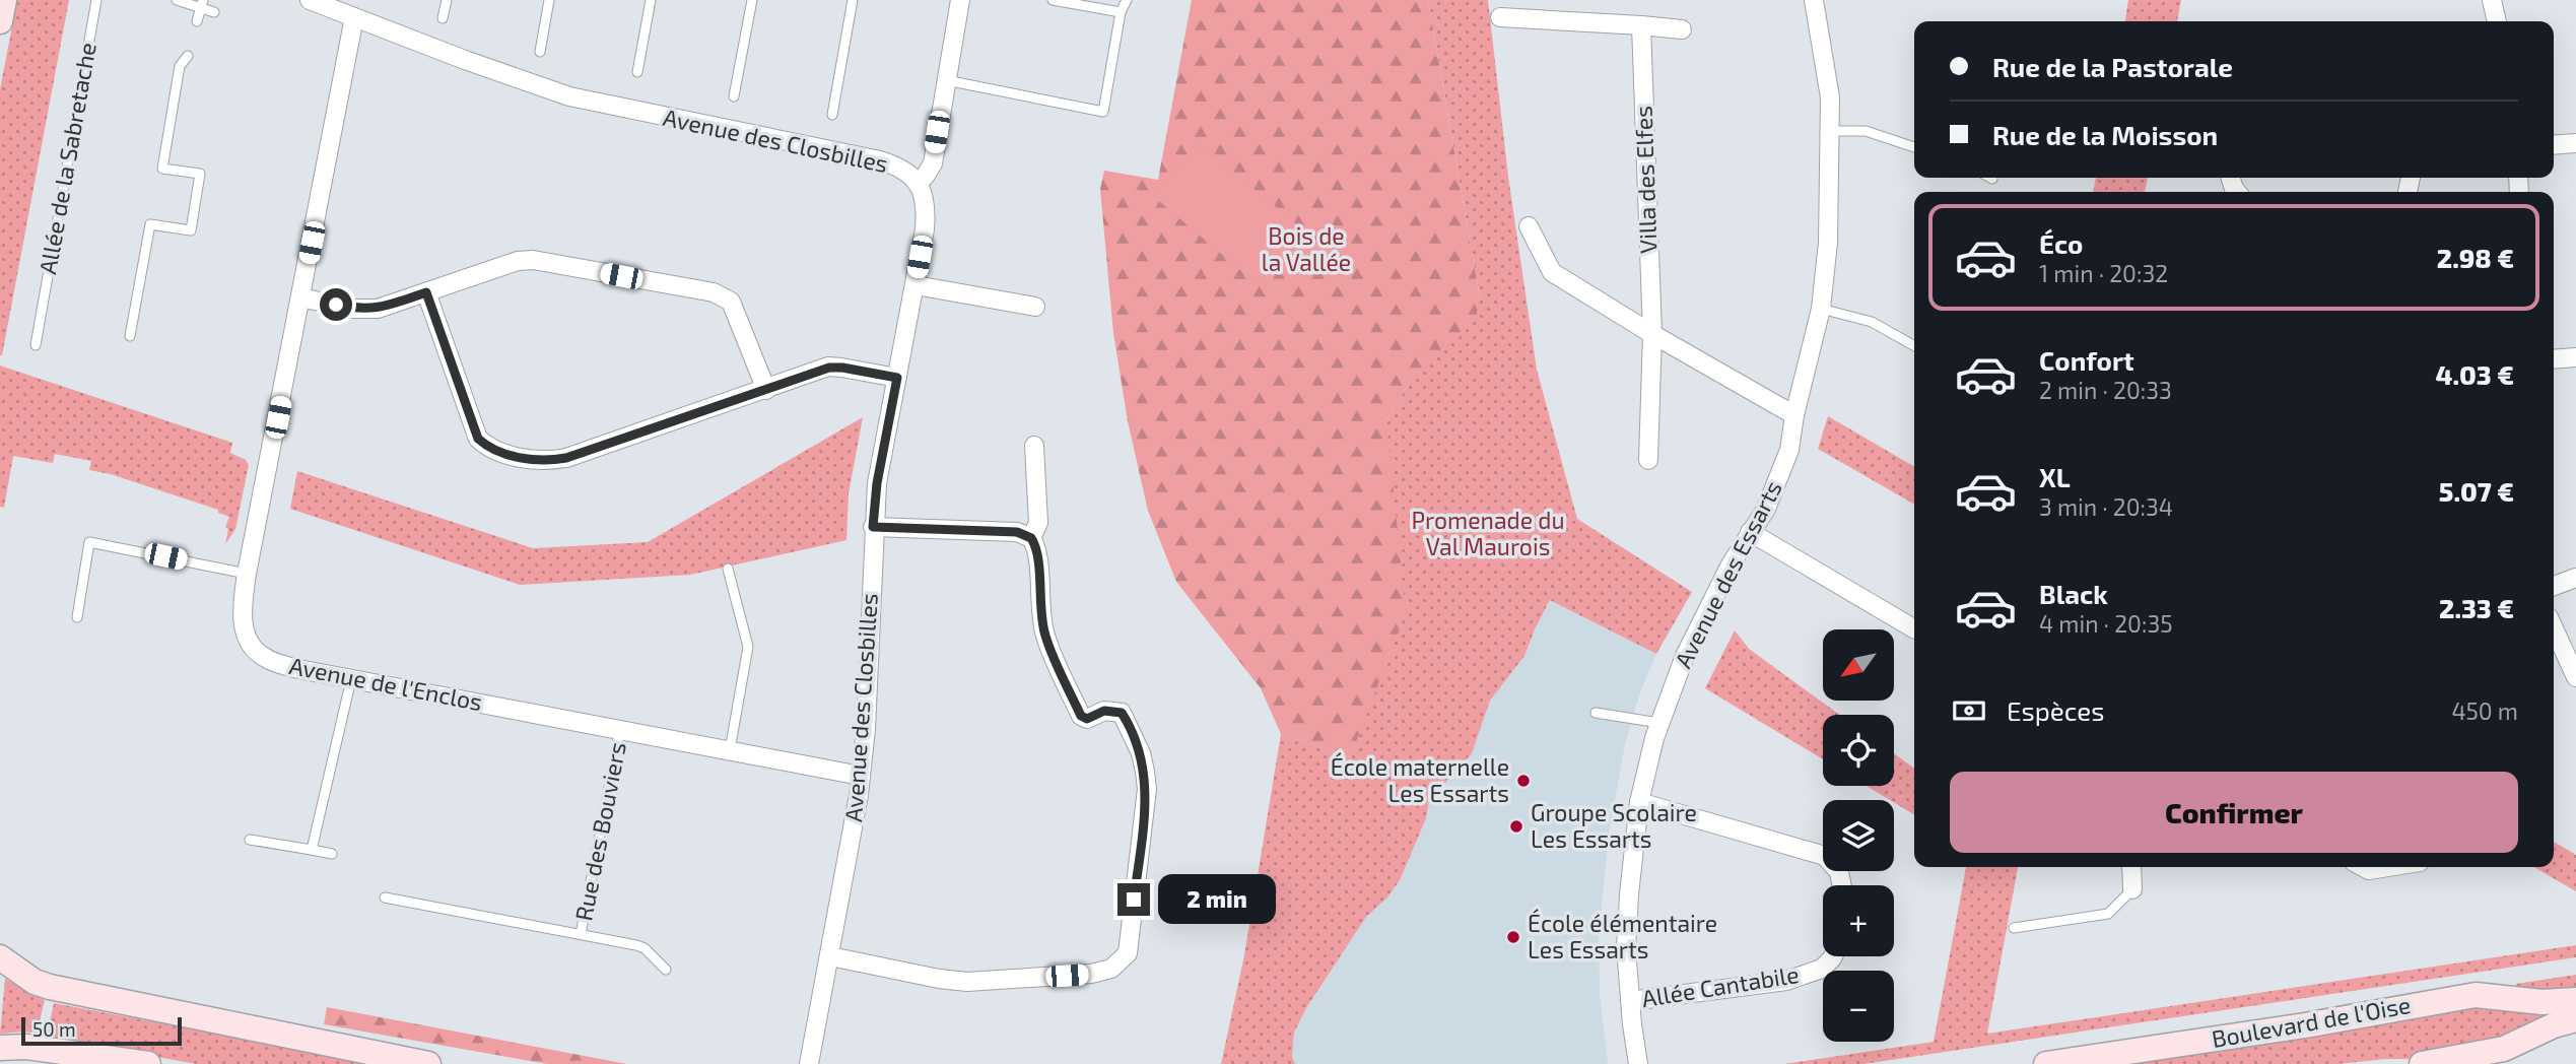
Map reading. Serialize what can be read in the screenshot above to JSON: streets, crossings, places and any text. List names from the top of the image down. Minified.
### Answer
{"streets":{"main road":["Boulevard de l'Oise"],"street":["Avenue des Closbilles","Villa des Elfes","Avenue des Essarts","Avenue de l'Enclos","Allée Cantabile"],"lane":["Allée de la Sabretache","Rue des Bouviers"]},"crossings":[["Avenue des Closbilles","Avenue de l'Enclos"],["Avenue des Essarts","Allée Cantabile"],["Avenue de l'Enclos","Rue des Bouviers"]],"parks":["Bois de la Vallée","Promenade du Val Maurois"],"places":["École maternelle Les Essarts","Groupe Scolaire Les Essarts","École élémentaire Les Essarts"],"scale_bar":"50 m","north":"bottom left","page":{"banner":["Rue de la Pastorale","Rue de la Moisson"],"list":[{"name":"Éco","note":"1 min · 20:32","value":"2.98 €"},{"name":"Confort","note":"2 min · 20:33","value":"4.03 €"},{"name":"XL","note":"3 min · 20:34","value":"5.07 €"},{"name":"Black","note":"4 min · 20:35","value":"2.33 €"}],"map_buttons":["+","−"],"pay":["Espèces","450 m"],"buttons":"Confirmer","bubble":"2 min","scale":"50 m"}}
